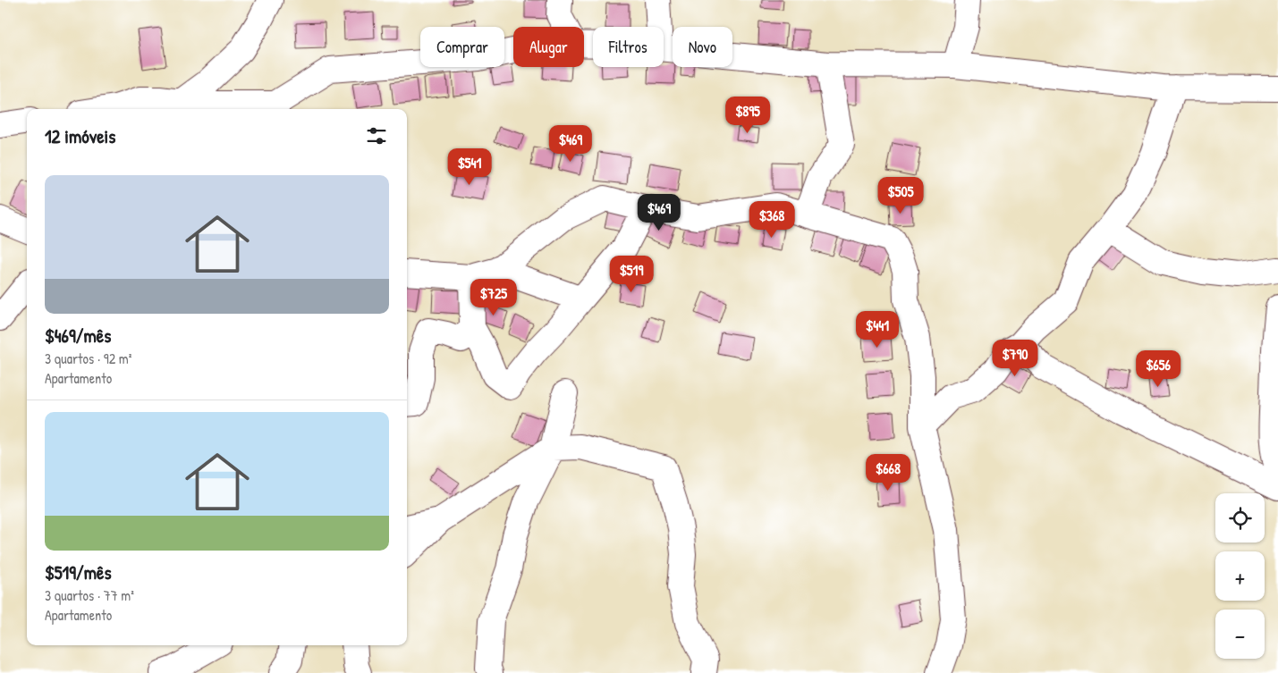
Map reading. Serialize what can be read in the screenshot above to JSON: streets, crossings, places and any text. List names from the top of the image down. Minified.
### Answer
{"page":{"chip":["Comprar","Alugar","Filtros","Novo"],"price":["$895","$469","$541","$505","$469","$368","$519","$725","$441","$790","$656","$668"],"heading":"12 imóveis","list":[{"name":"$469/mês","note":"3 quartos · 92 m² · Apartamento"},{"name":"$519/mês","note":"3 quartos · 77 m² · Apartamento"}],"map_buttons":["+","−"]}}
